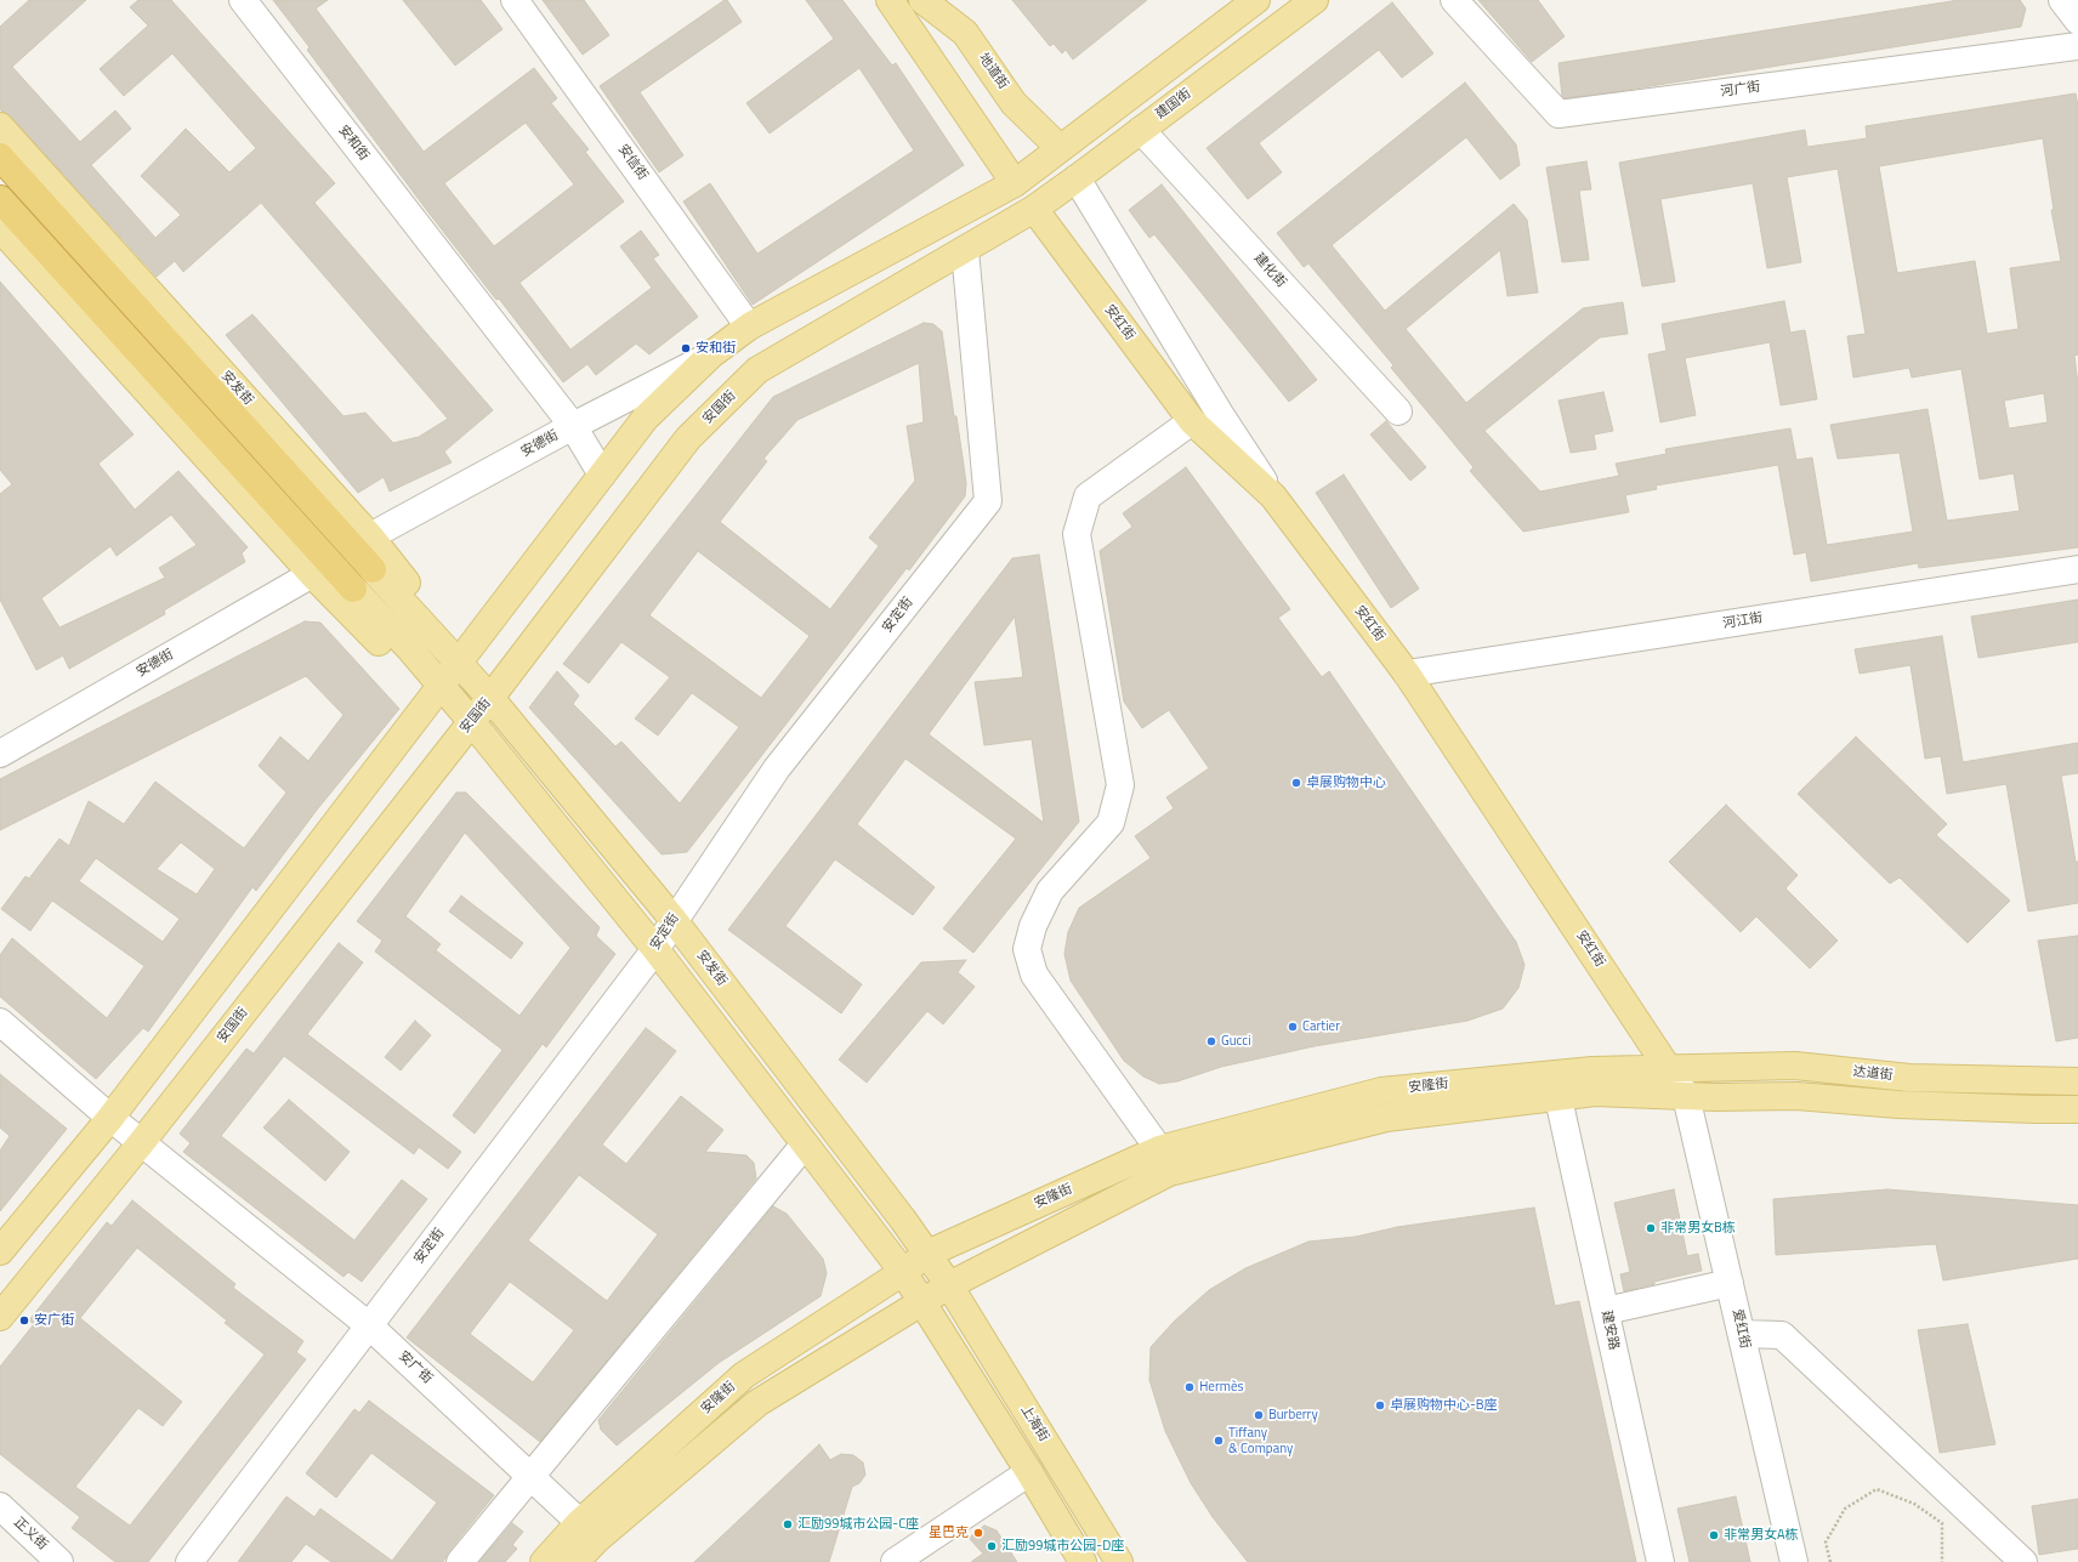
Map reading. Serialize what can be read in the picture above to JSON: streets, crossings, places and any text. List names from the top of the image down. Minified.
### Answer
{"streets":{"highway":["安发街"],"main road":["地道街","建国街","安红街","安国街","达道街","安隆街","上海街"],"street":["河广街","安和街","安信街","建化街","安德街","安定街","河江街","爱红街","建安路","安广街","正义街"]},"crossings":[["建国街","建化街"],["建国街","安红街"],["建国街","安国街"],["安和街","安德街"],["安红街","安国街"],["安红街","河江街"],["安红街","达道街"],["安红街","安隆街"],["安红街","爱红街"],["安发街","安国街"],["安发街","安德街"],["安发街","安定街"],["安发街","安隆街"],["安发街","上海街"],["安国街","安定街"],["安国街","安广街"],["安定街","安广街"],["达道街","安隆街"],["达道街","爱红街"],["安隆街","爱红街"],["安隆街","建安路"],["安隆街","安广街"],["安隆街","上海街"]],"places":["安和街","卓展购物中心","Cartier","Gucci","非常男女B栋","安广街","Hermès","卓展购物中心-B座","Burberry","Tiffany & Company","汇励99城市公园-C座","星巴克","非常男女A栋","汇励99城市公园-D座"]}
